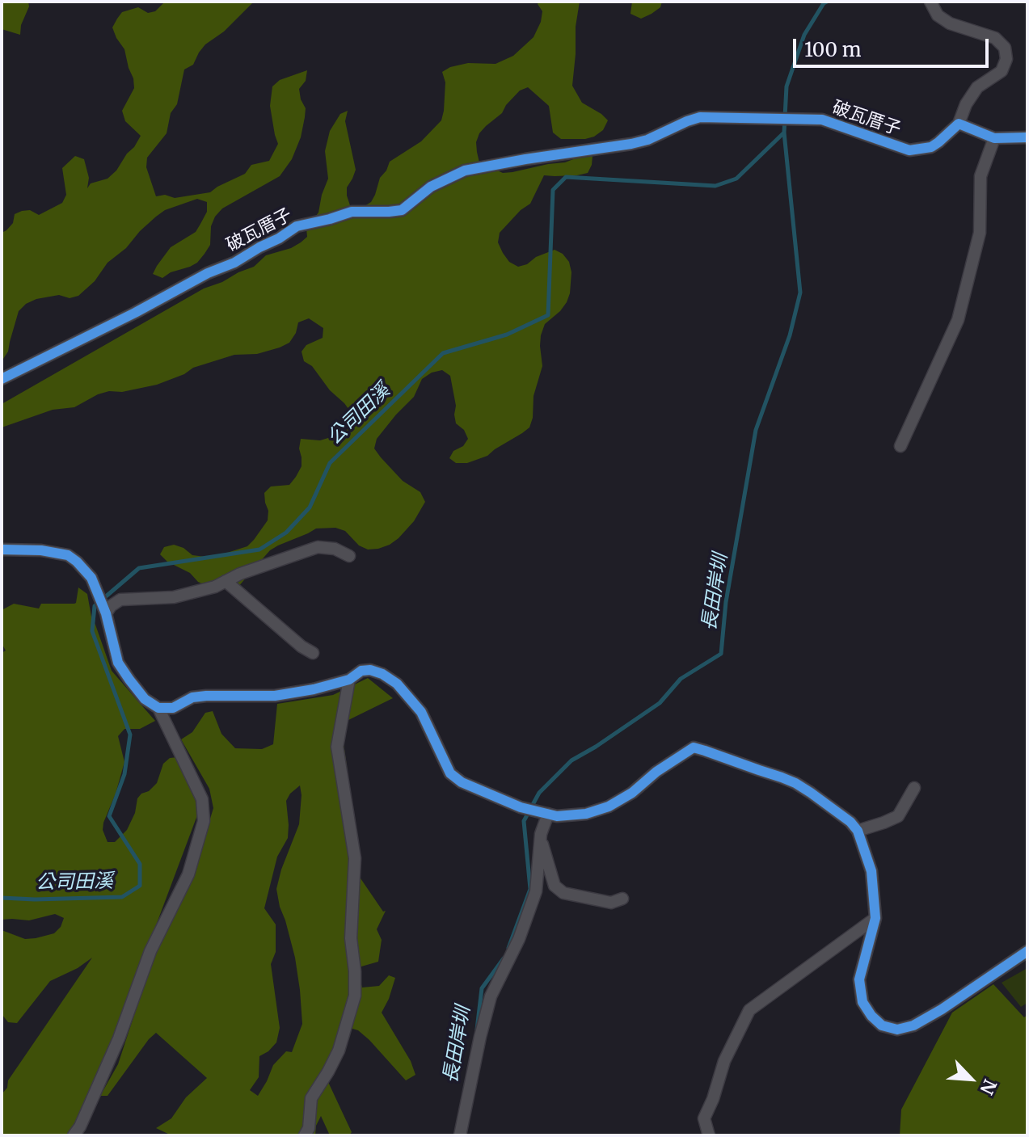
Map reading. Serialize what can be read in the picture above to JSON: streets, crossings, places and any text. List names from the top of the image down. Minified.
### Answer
{"streets":{"street":["破瓦厝子"]},"water":["公司田溪","長田岸圳"],"scale_bar":"100 m","north":"bottom right"}
